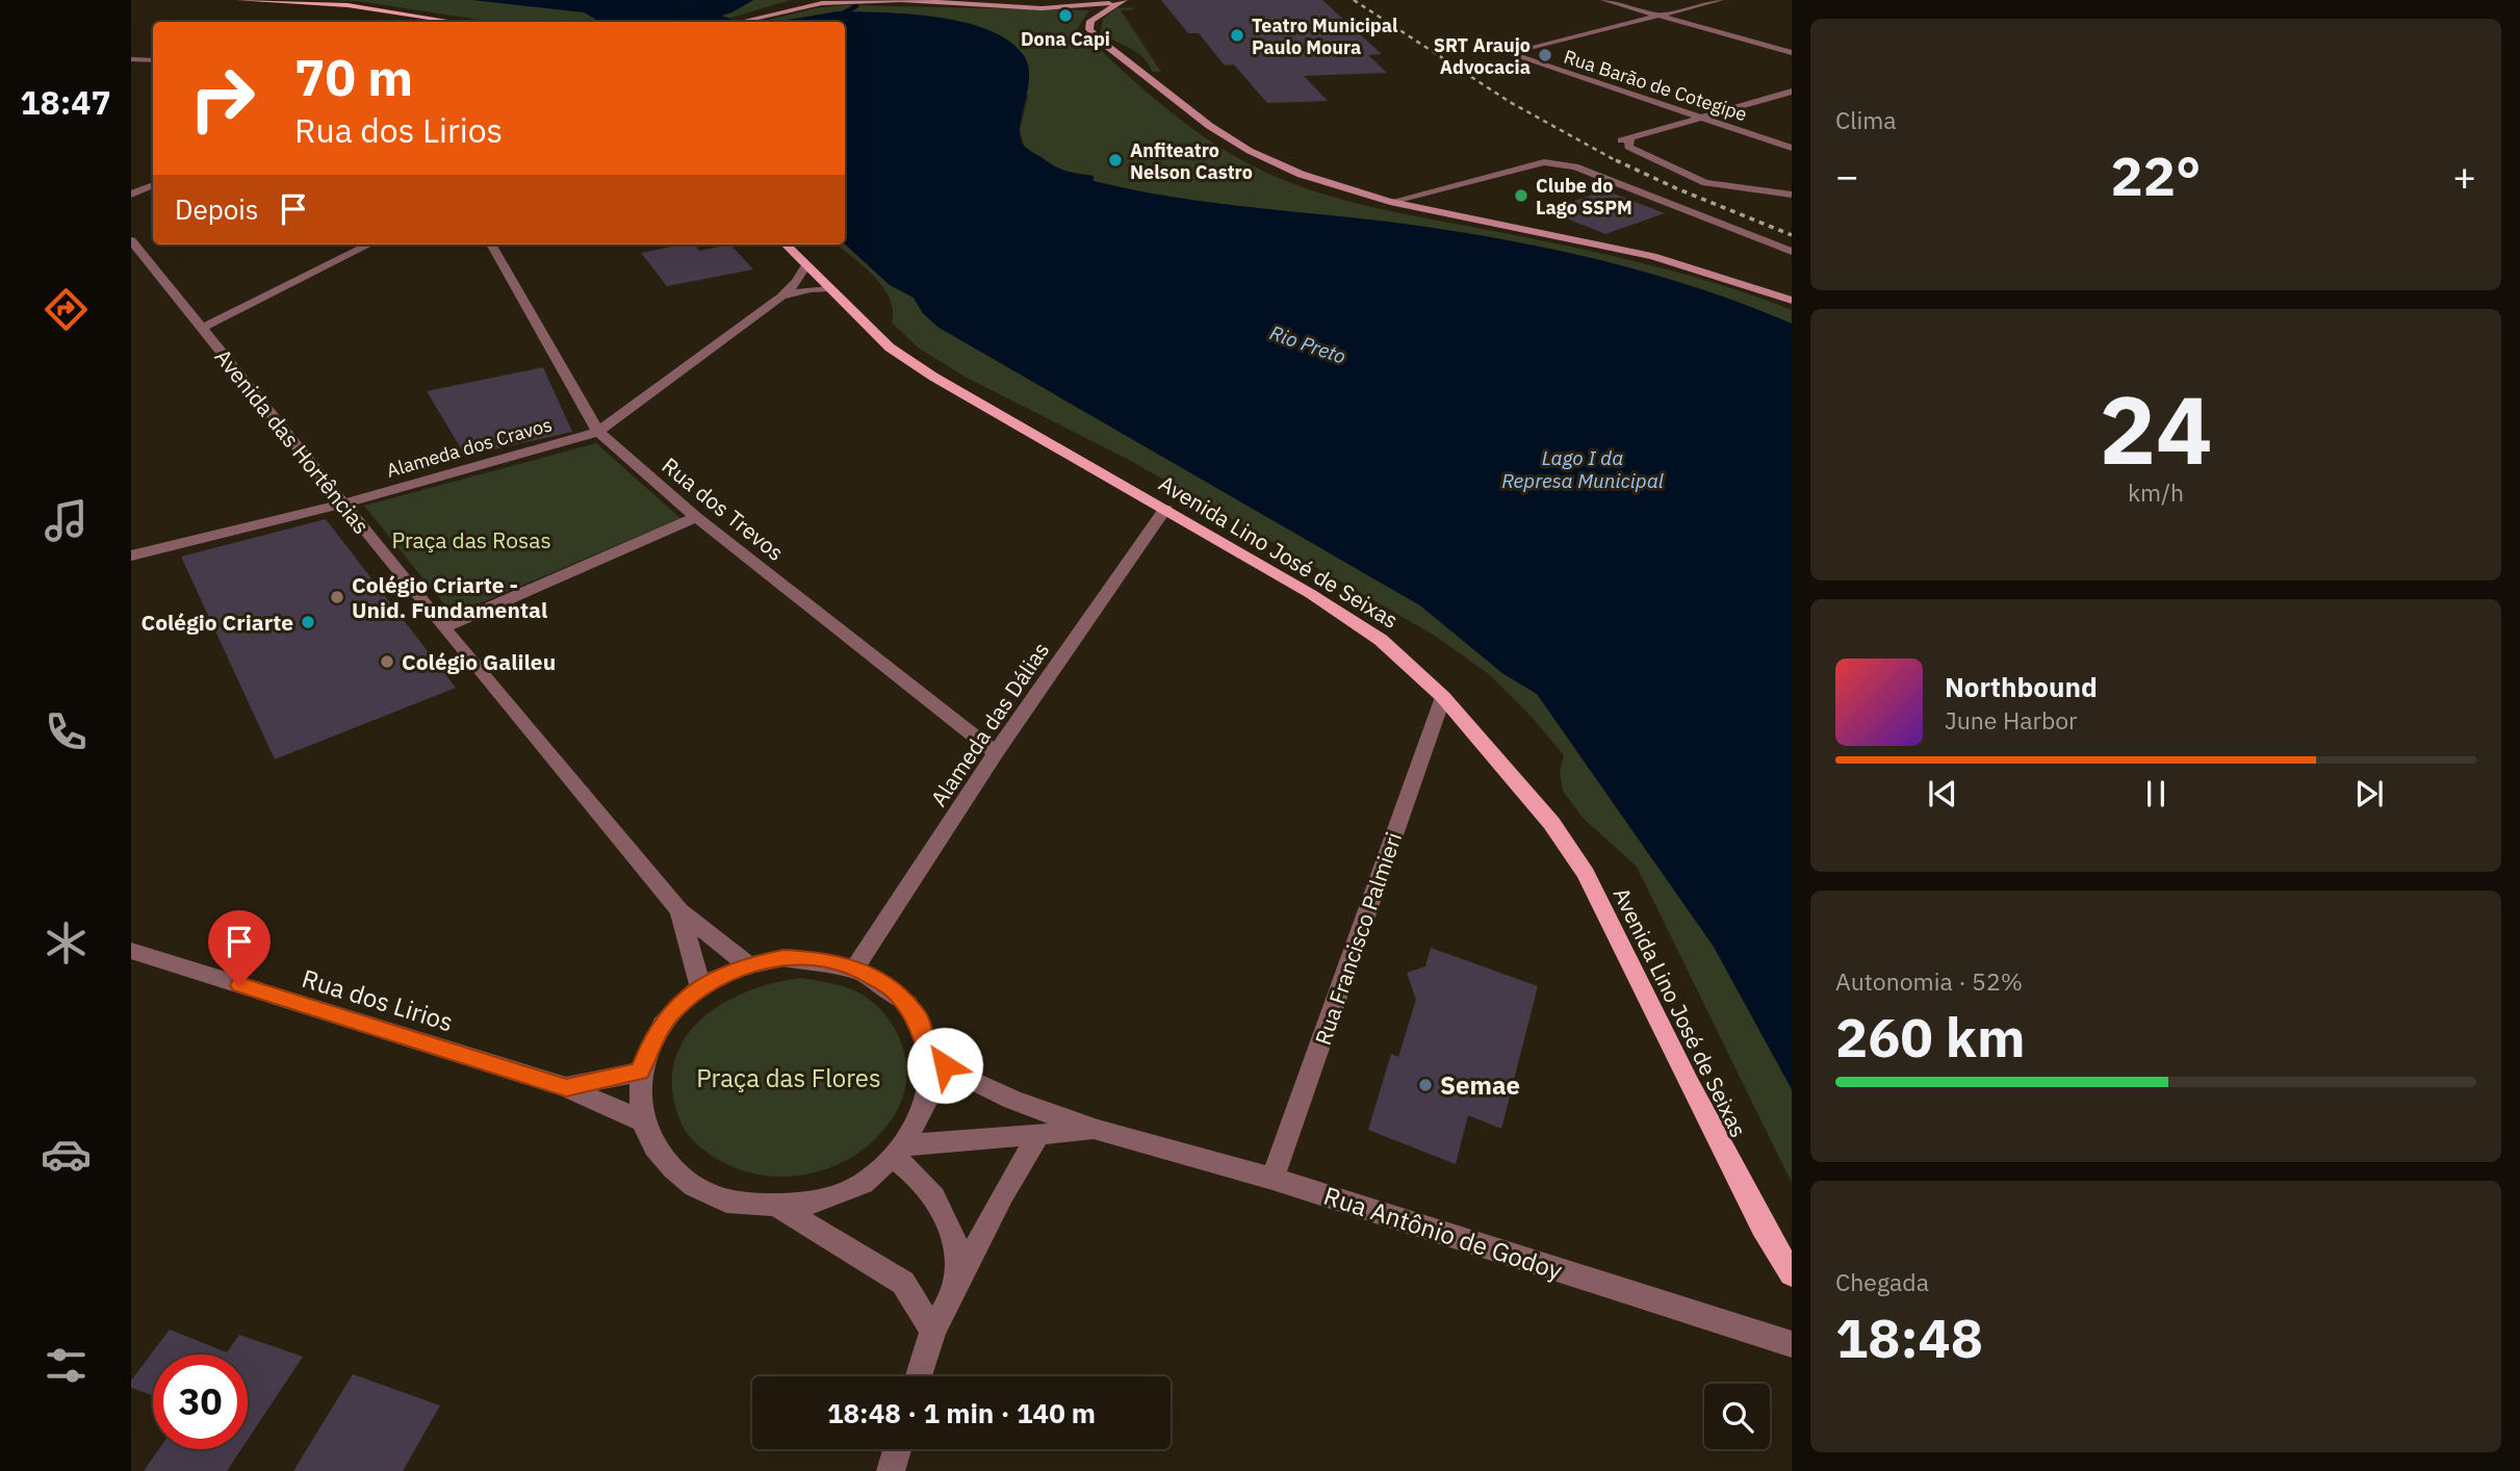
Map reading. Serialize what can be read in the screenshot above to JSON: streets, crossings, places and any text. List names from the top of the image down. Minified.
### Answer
{"streets":{"main road":["Avenida Lino José de Seixas"],"street":["Rua Barão de Cotegipe","Avenida das Hortências","Alameda dos Cravos","Rua dos Trevos","Alameda das Dálias","Rua Francisco Palmieri","Rua dos Lirios","Rua Antônio de Godoy"]},"crossings":[["Avenida das Hortências","Alameda dos Cravos"],["Alameda dos Cravos","Rua dos Trevos"],["Alameda dos Cravos","Avenida Lino José de Seixas"],["Rua dos Trevos","Alameda das Dálias"],["Avenida Lino José de Seixas","Alameda das Dálias"],["Avenida Lino José de Seixas","Rua Francisco Palmieri"],["Rua Francisco Palmieri","Rua Antônio de Godoy"]],"water":["Rio Preto","Lago I da Represa Municipal"],"parks":["Praça das Rosas","Praça das Flores"],"places":["Dona Capi","Teatro Municipal Paulo Moura","SRT Araujo Advocacia","Anfiteatro Nelson Castro","Clube do Lago SSPM","Colégio Criarte - Unid. Fundamental","Colégio Criarte","Colégio Galileu","Semae"],"page":{"tabs":"18:47","tile":["Clima",["24","km/h"],["Autonomia · 52%","260 km"],["Chegada","18:48"]],"turn":["70 m","Rua dos Lirios"],"heat":["−","22°","+"],"then":"Depois","song":["Northbound","June Harbor"],"limit":"30","trip":"18:48 · 1 min · 140 m"}}
